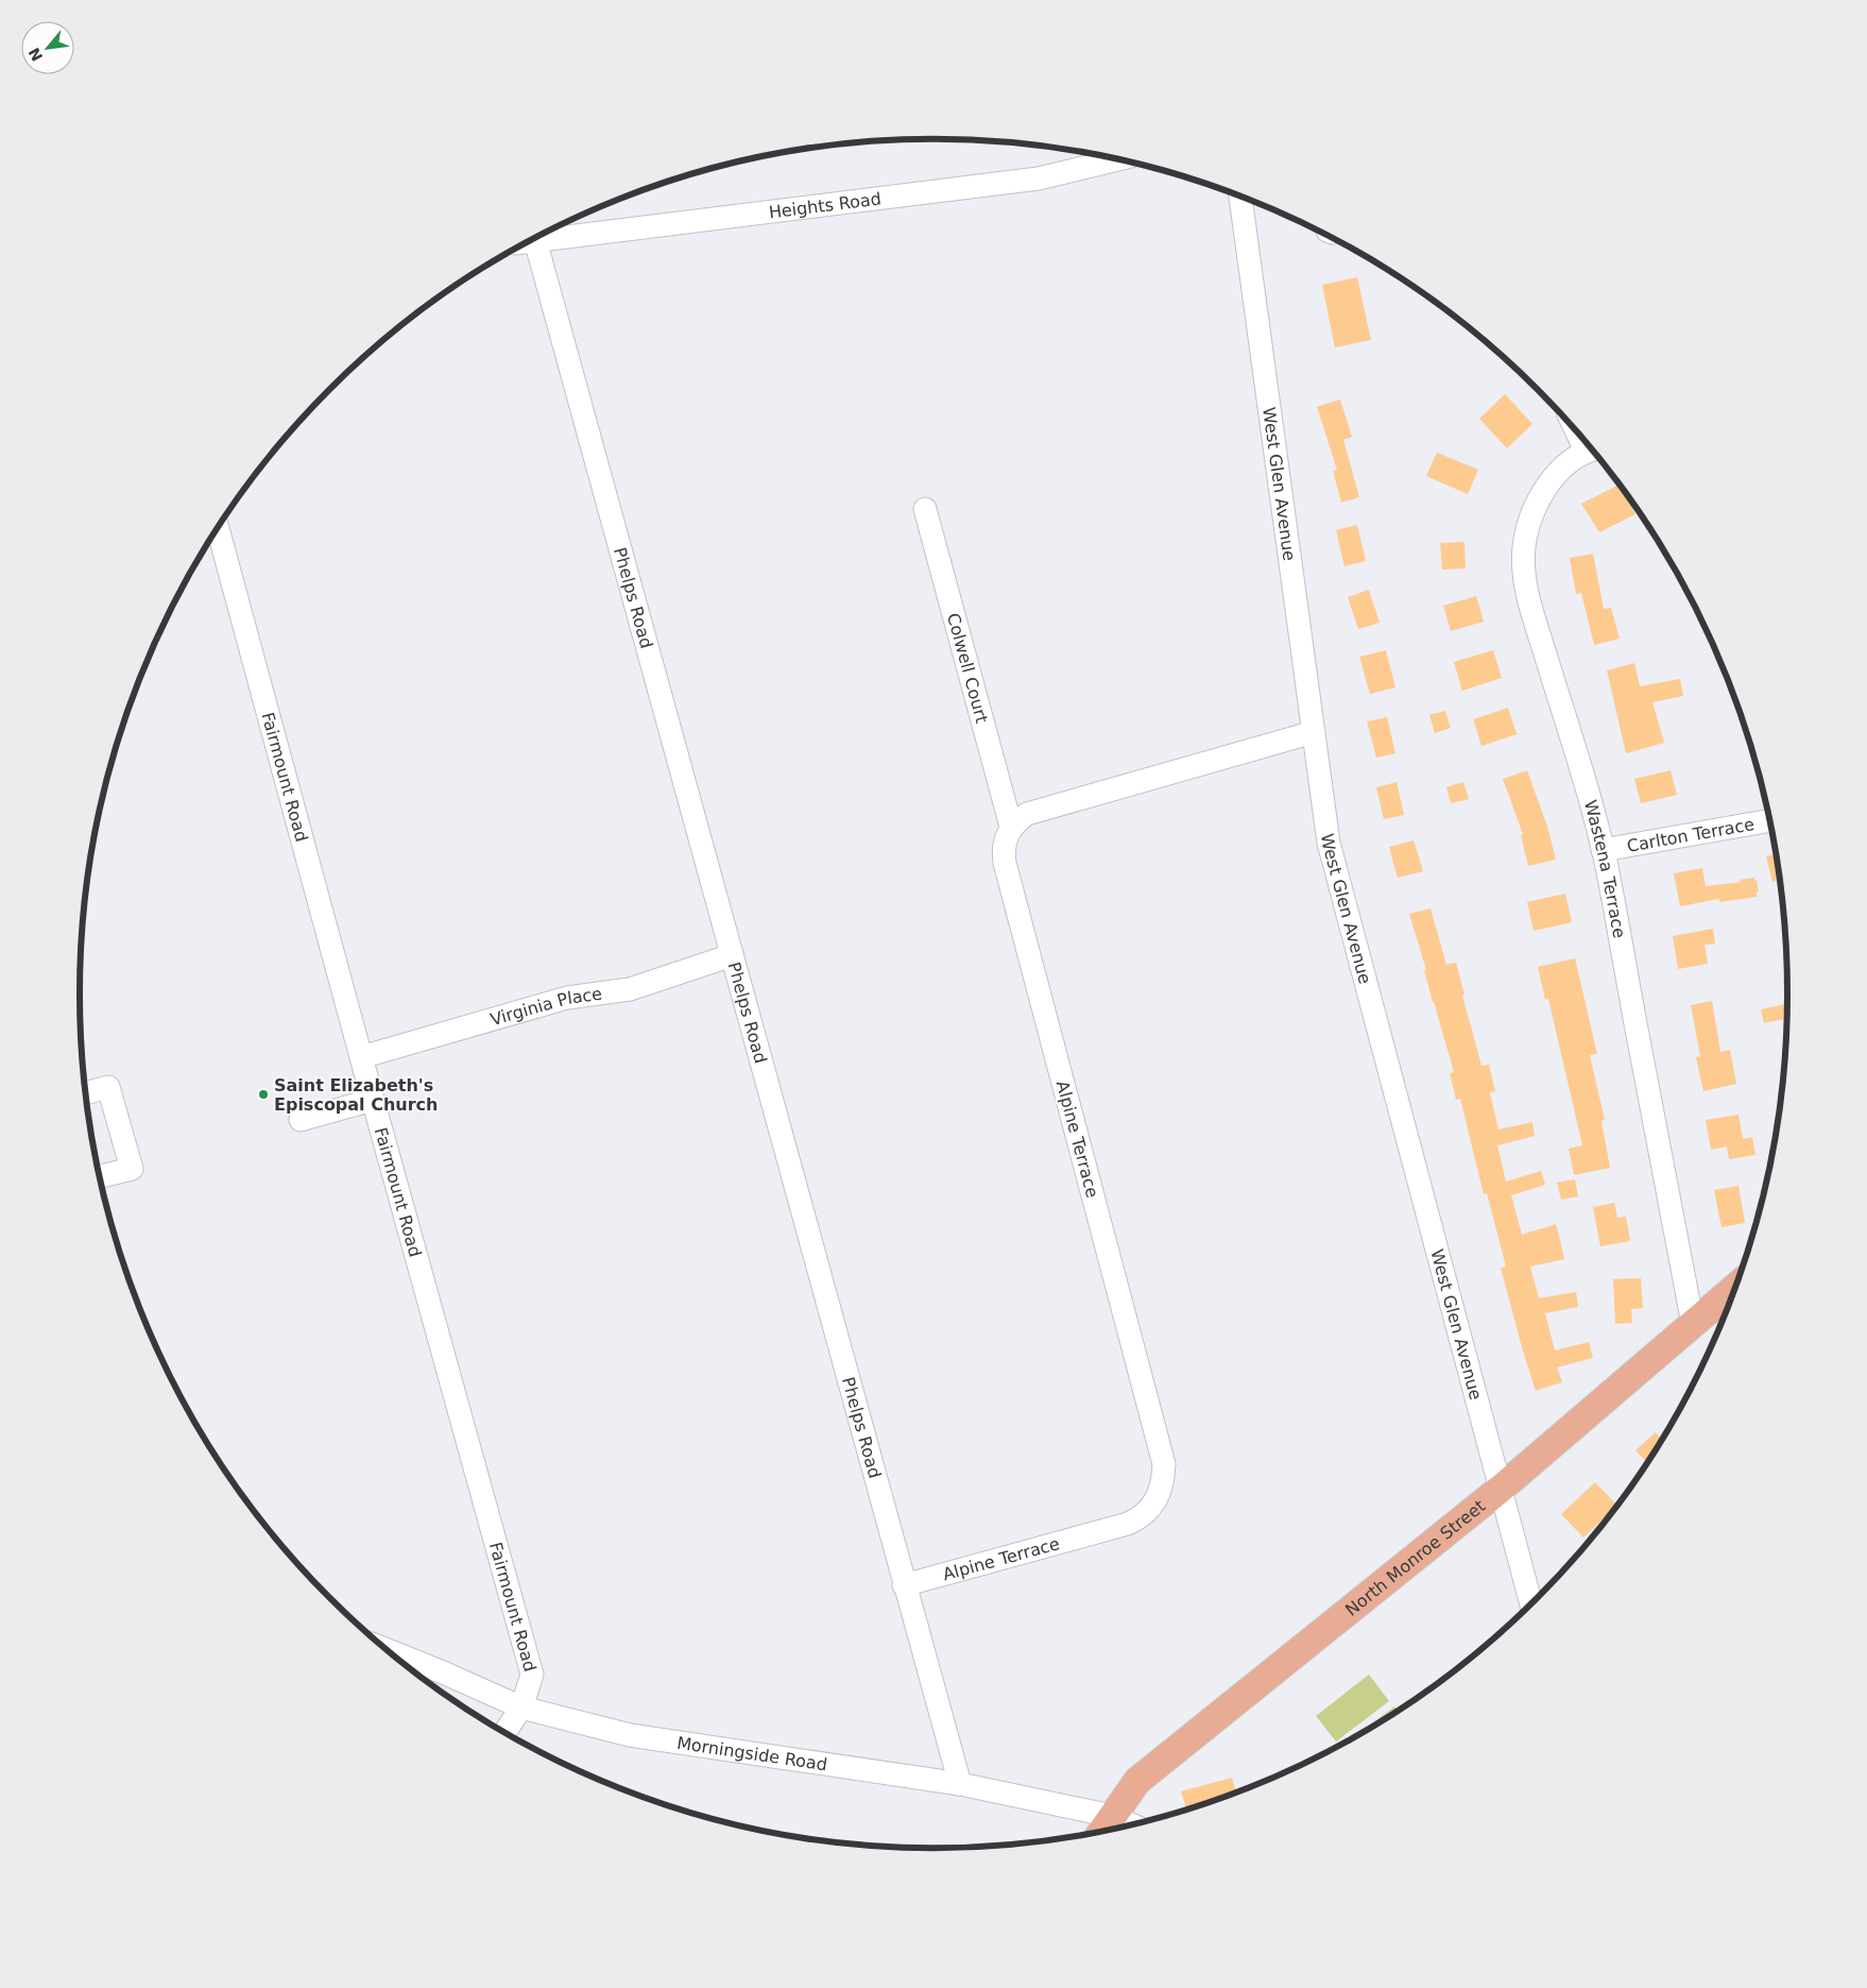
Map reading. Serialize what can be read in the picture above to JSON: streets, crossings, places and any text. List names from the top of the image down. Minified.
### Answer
{"streets":{"main road":["North Monroe Street"],"street":["Heights Road","West Glen Avenue","Phelps Road","Colwell Court","Fairmount Road","Carlton Terrace","Wastena Terrace","Virginia Place","Alpine Terrace","Morningside Road"]},"crossings":[["Heights Road","Phelps Road"],["West Glen Avenue","North Monroe Street"],["Phelps Road","Virginia Place"],["Phelps Road","Alpine Terrace"],["Phelps Road","Morningside Road"],["Colwell Court","Alpine Terrace"],["Fairmount Road","Virginia Place"],["Fairmount Road","Morningside Road"],["Carlton Terrace","Wastena Terrace"],["Wastena Terrace","North Monroe Street"],["North Monroe Street","Morningside Road"]],"places":["Saint Elizabeth's Episcopal Church"],"north":"bottom left"}
